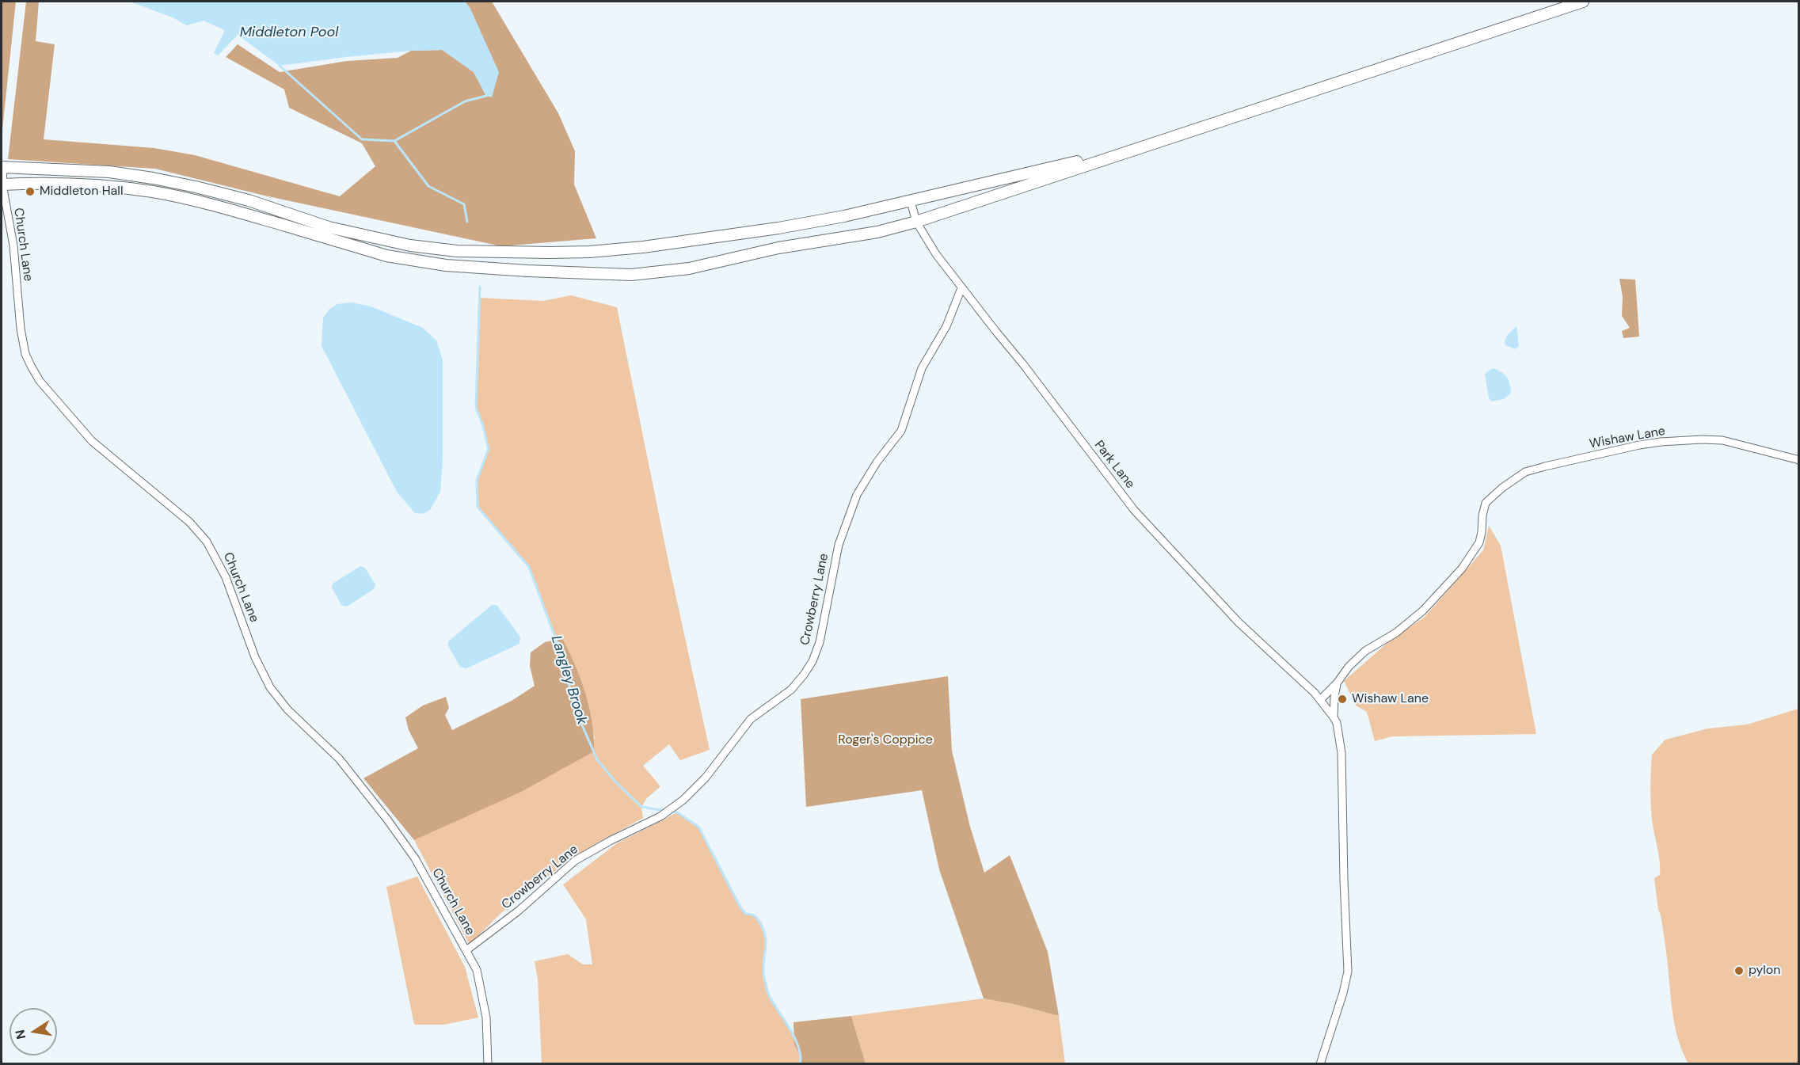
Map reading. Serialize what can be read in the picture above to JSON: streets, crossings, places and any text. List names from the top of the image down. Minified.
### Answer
{"streets":{"street":["Church Lane","Wishaw Lane","Park Lane","Crowberry Lane"]},"crossings":[["Church Lane","Crowberry Lane"],["Wishaw Lane","Park Lane"],["Park Lane","Crowberry Lane"]],"water":["Middleton Pool","Langley Brook"],"parks":["Roger's Coppice"],"places":["Middleton Hall","Wishaw Lane","pylon"],"north":"left"}
